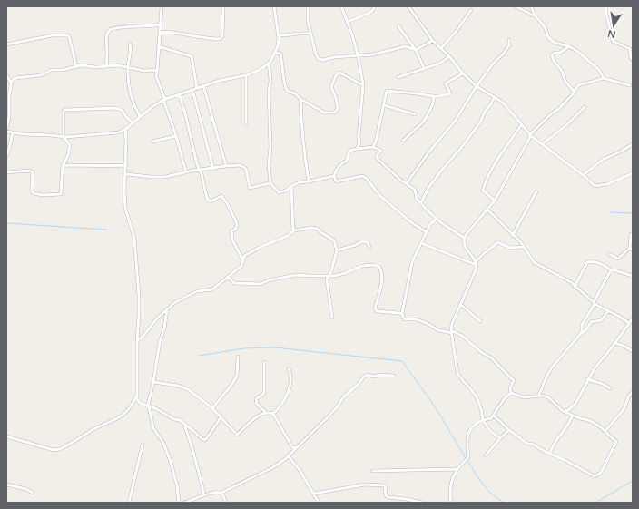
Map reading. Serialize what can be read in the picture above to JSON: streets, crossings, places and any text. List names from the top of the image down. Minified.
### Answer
{"north":"bottom"}
